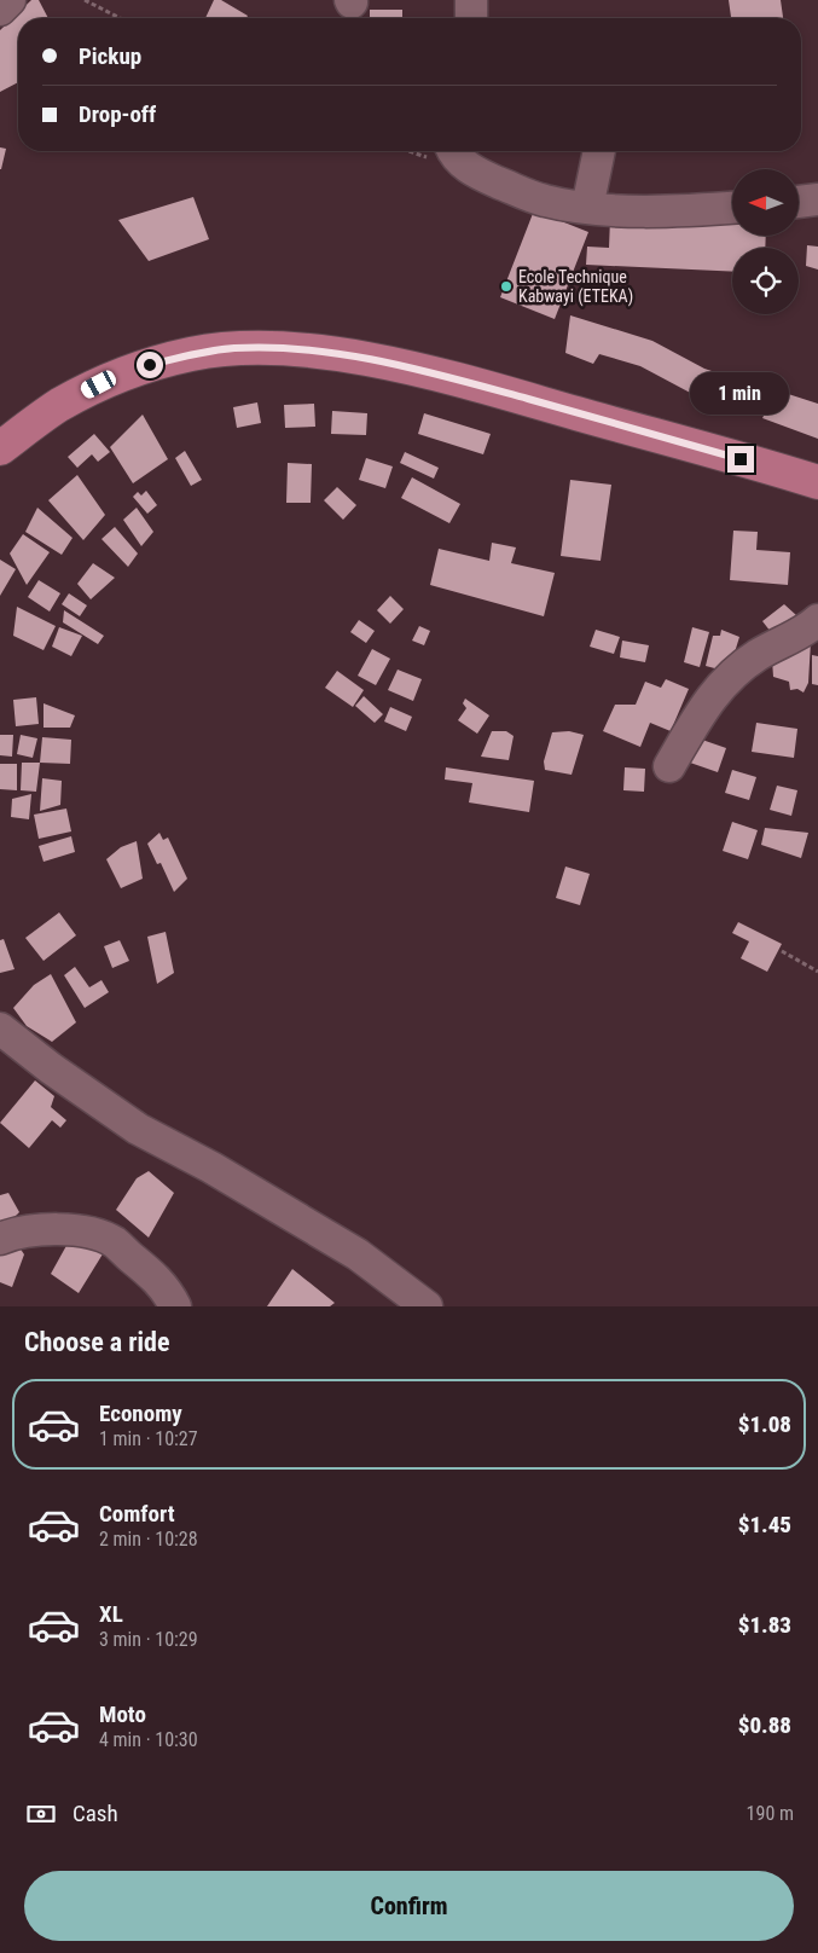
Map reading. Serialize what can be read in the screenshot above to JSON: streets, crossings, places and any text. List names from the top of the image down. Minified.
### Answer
{"places":["Ecole Technique Kabwayi (ETEKA)"],"north":"left","page":{"banner":["Pickup","Drop-off"],"bubble":"1 min","heading":"Choose a ride","list":[{"name":"Economy","note":"1 min · 10:27","value":"$1.08"},{"name":"Comfort","note":"2 min · 10:28","value":"$1.45"},{"name":"XL","note":"3 min · 10:29","value":"$1.83"},{"name":"Moto","note":"4 min · 10:30","value":"$0.88"}],"pay":["Cash","190 m"],"buttons":"Confirm"}}
